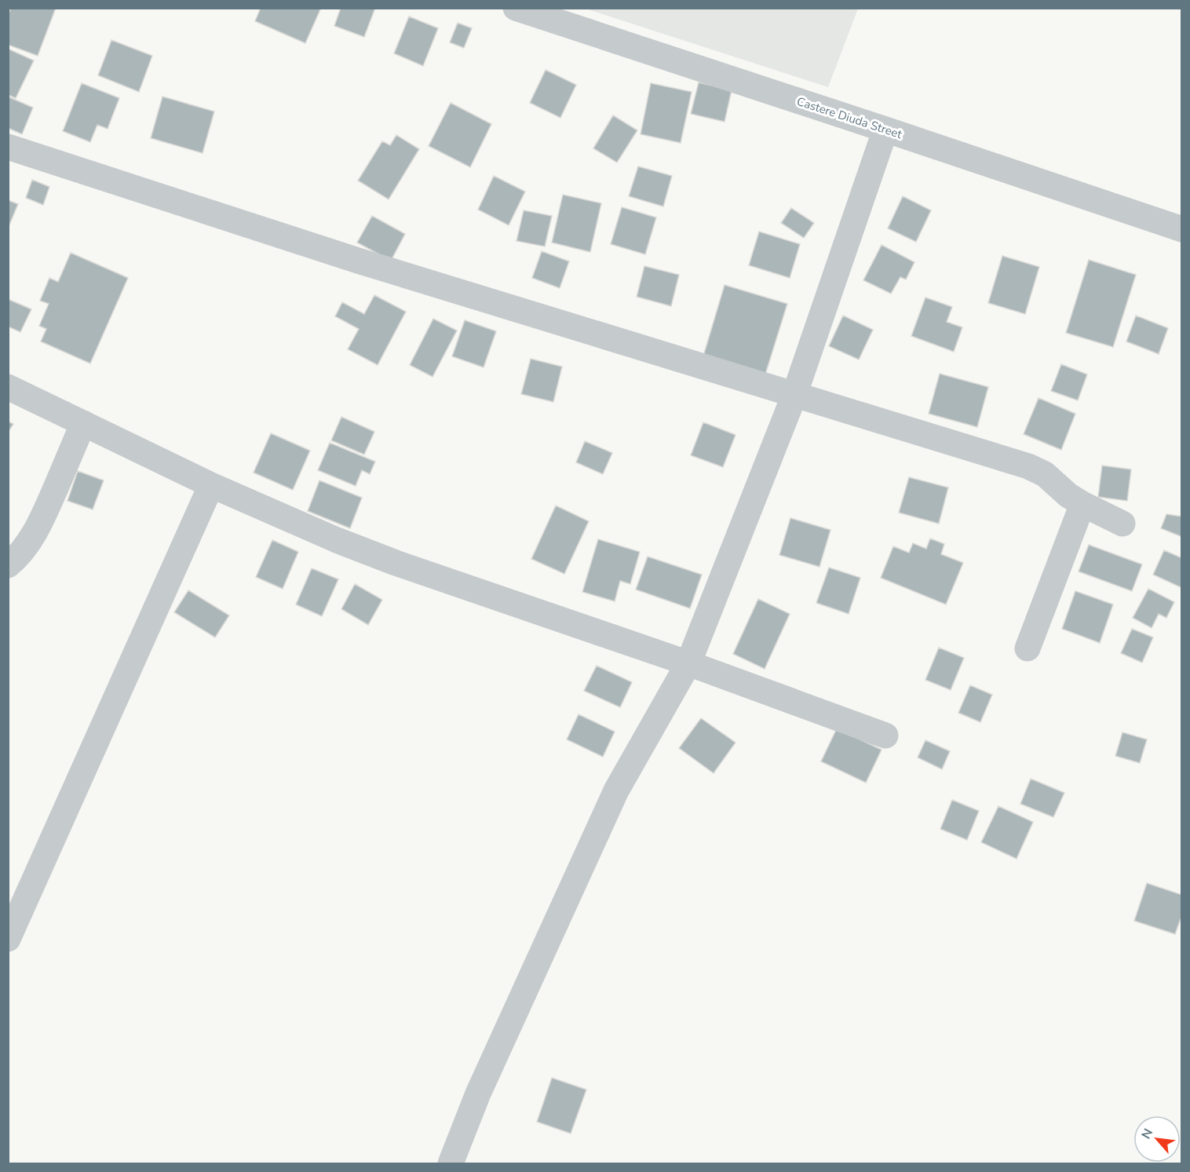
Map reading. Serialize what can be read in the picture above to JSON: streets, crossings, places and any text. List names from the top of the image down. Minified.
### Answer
{"streets":{"street":["Castere Diuda Street"]},"north":"top left"}
